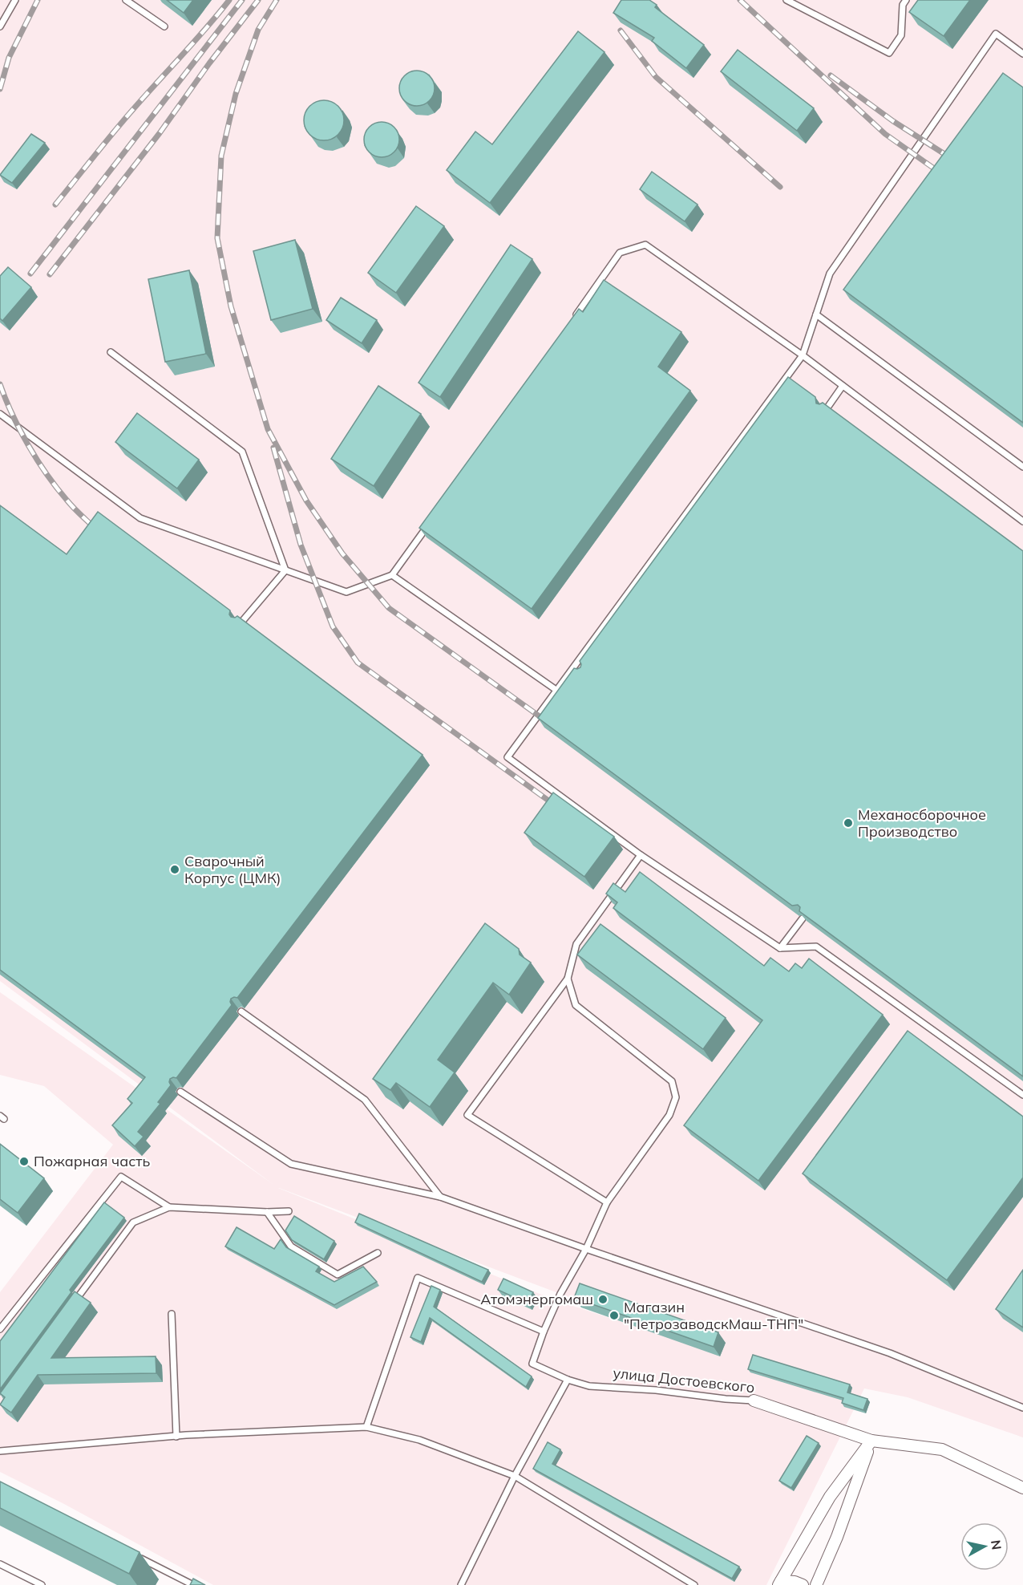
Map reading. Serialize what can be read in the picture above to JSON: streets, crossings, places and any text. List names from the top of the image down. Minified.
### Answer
{"streets":{"street":["улица Достоевского"]},"places":["Механосборочное Производство","Сварочный Корпус (ЦМК)","Пожарная часть","Атомэнергомаш","Магазин \"ПетрозаводскМаш-ТНП\""],"north":"right"}
